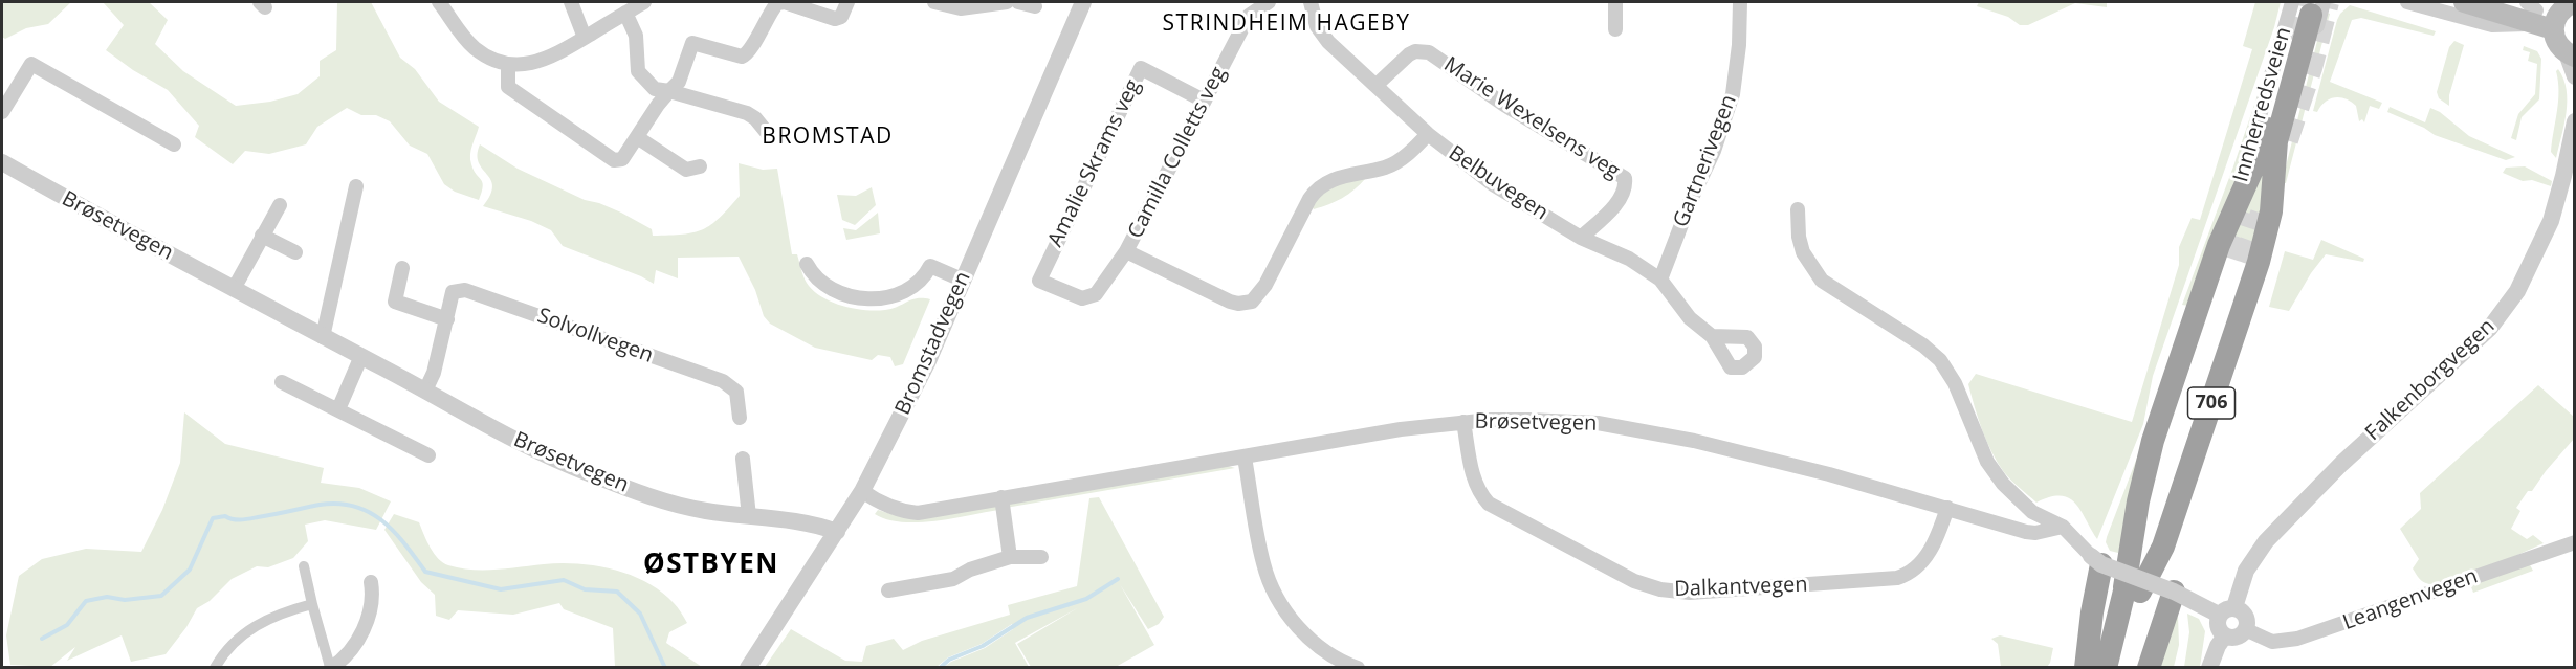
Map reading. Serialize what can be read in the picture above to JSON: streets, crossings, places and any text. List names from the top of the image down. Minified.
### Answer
{"streets":{"highway":["706"],"street":["Marie Wexelsens veg","Camilla Colletts veg","Gartnerivegen","Amalie Skrams veg","Belbuvegen","Brøsetvegen","Solvollvegen","Bromstadvegen","Falkenborgvegen","Dalkantvegen","Leangenvegen"]},"crossings":[["Marie Wexelsens veg","Belbuvegen"],["Camilla Colletts veg","Amalie Skrams veg"],["Gartnerivegen","Belbuvegen"],["Brøsetvegen","Solvollvegen"],["Brøsetvegen","Bromstadvegen"],["Brøsetvegen","Dalkantvegen"],["Falkenborgvegen","Leangenvegen"]],"districts":["STRINDHEIM HAGEBY","BROMSTAD","ØSTBYEN"]}
